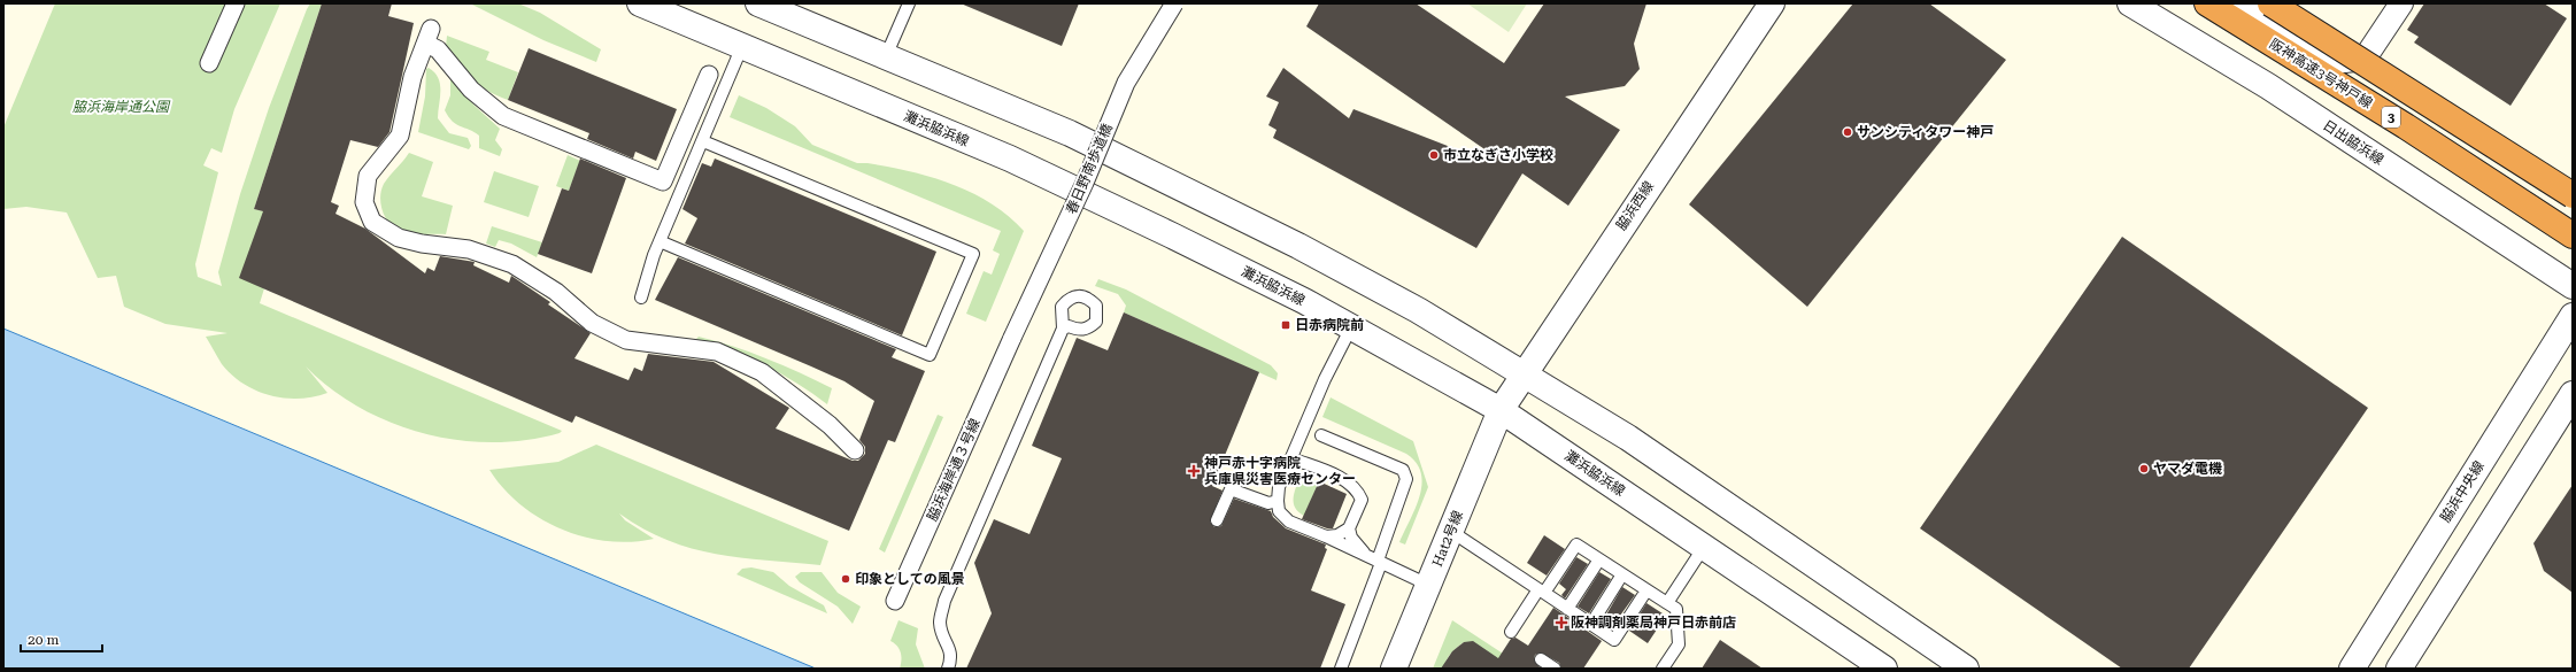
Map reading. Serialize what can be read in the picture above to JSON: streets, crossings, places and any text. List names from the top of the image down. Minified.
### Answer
{"streets":{"highway":["阪神高速3号神戸線","3"],"street":["灘浜脇浜線","日出脇浜線","春日野南歩道橋","脇浜西線","脇浜海岸通３号線","脇浜中央線","Hat2号線"]},"crossings":[["灘浜脇浜線","脇浜西線"],["灘浜脇浜線","Hat2号線"],["春日野南歩道橋","脇浜海岸通３号線"],["脇浜西線","Hat2号線"]],"parks":["脇浜海岸通公園"],"places":{"other":["サンシティタワー神戸","市立なぎさ小学校","ヤマダ電機","印象としての風景"],"transit":["日赤病院前"],"health":["神戸赤十字病院 兵庫県災害医療センター","阪神調剤薬局神戸日赤前店"]},"scale_bar":"20 m"}
